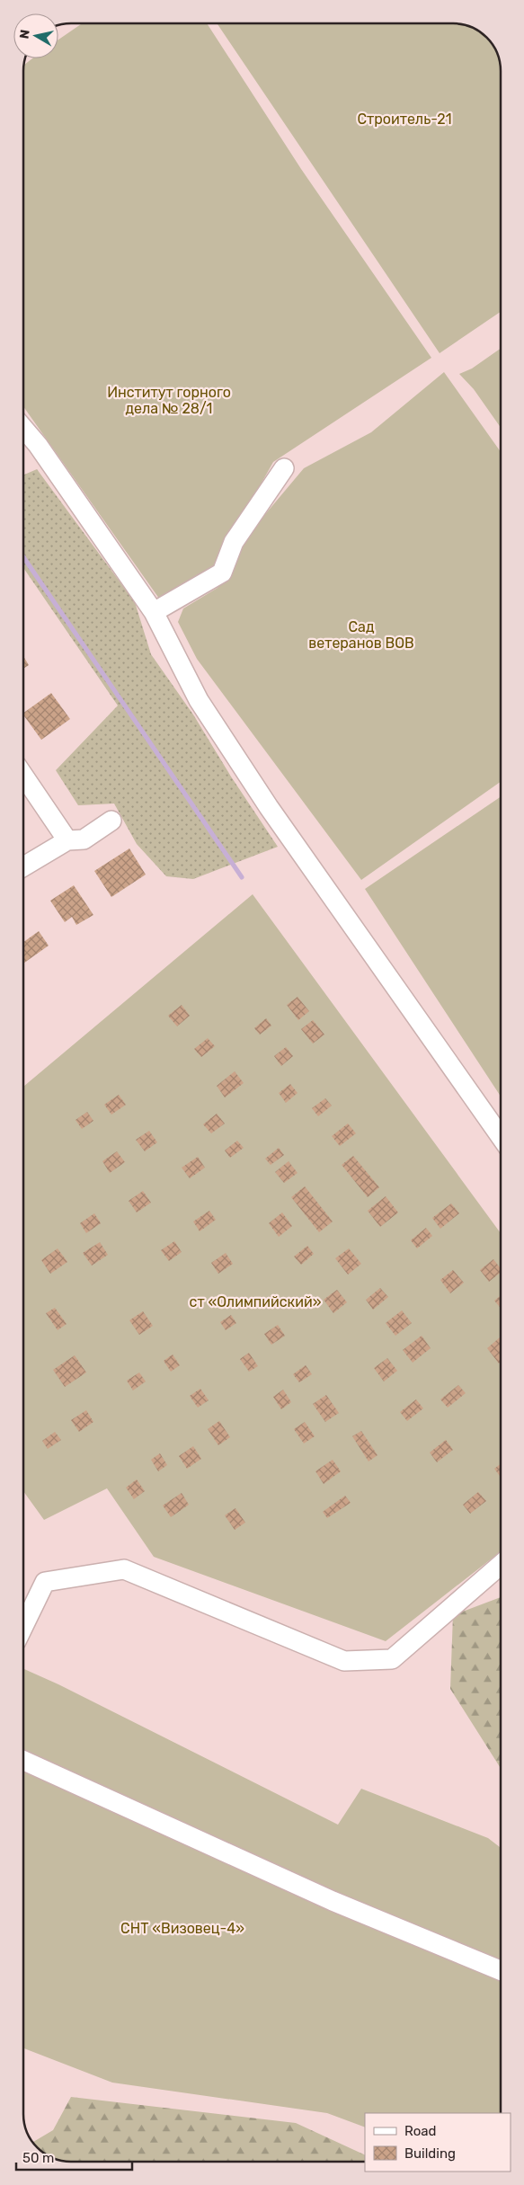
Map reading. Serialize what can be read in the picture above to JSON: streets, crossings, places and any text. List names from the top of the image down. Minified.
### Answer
{"parks":["Строитель-21","Институт горного дела № 28/1","Сад ветеранов ВОВ","ст «Олимпийский»","СНТ «Визовец-4»"],"legend":["Road","Building"],"scale_bar":"50 m","north":"left"}
